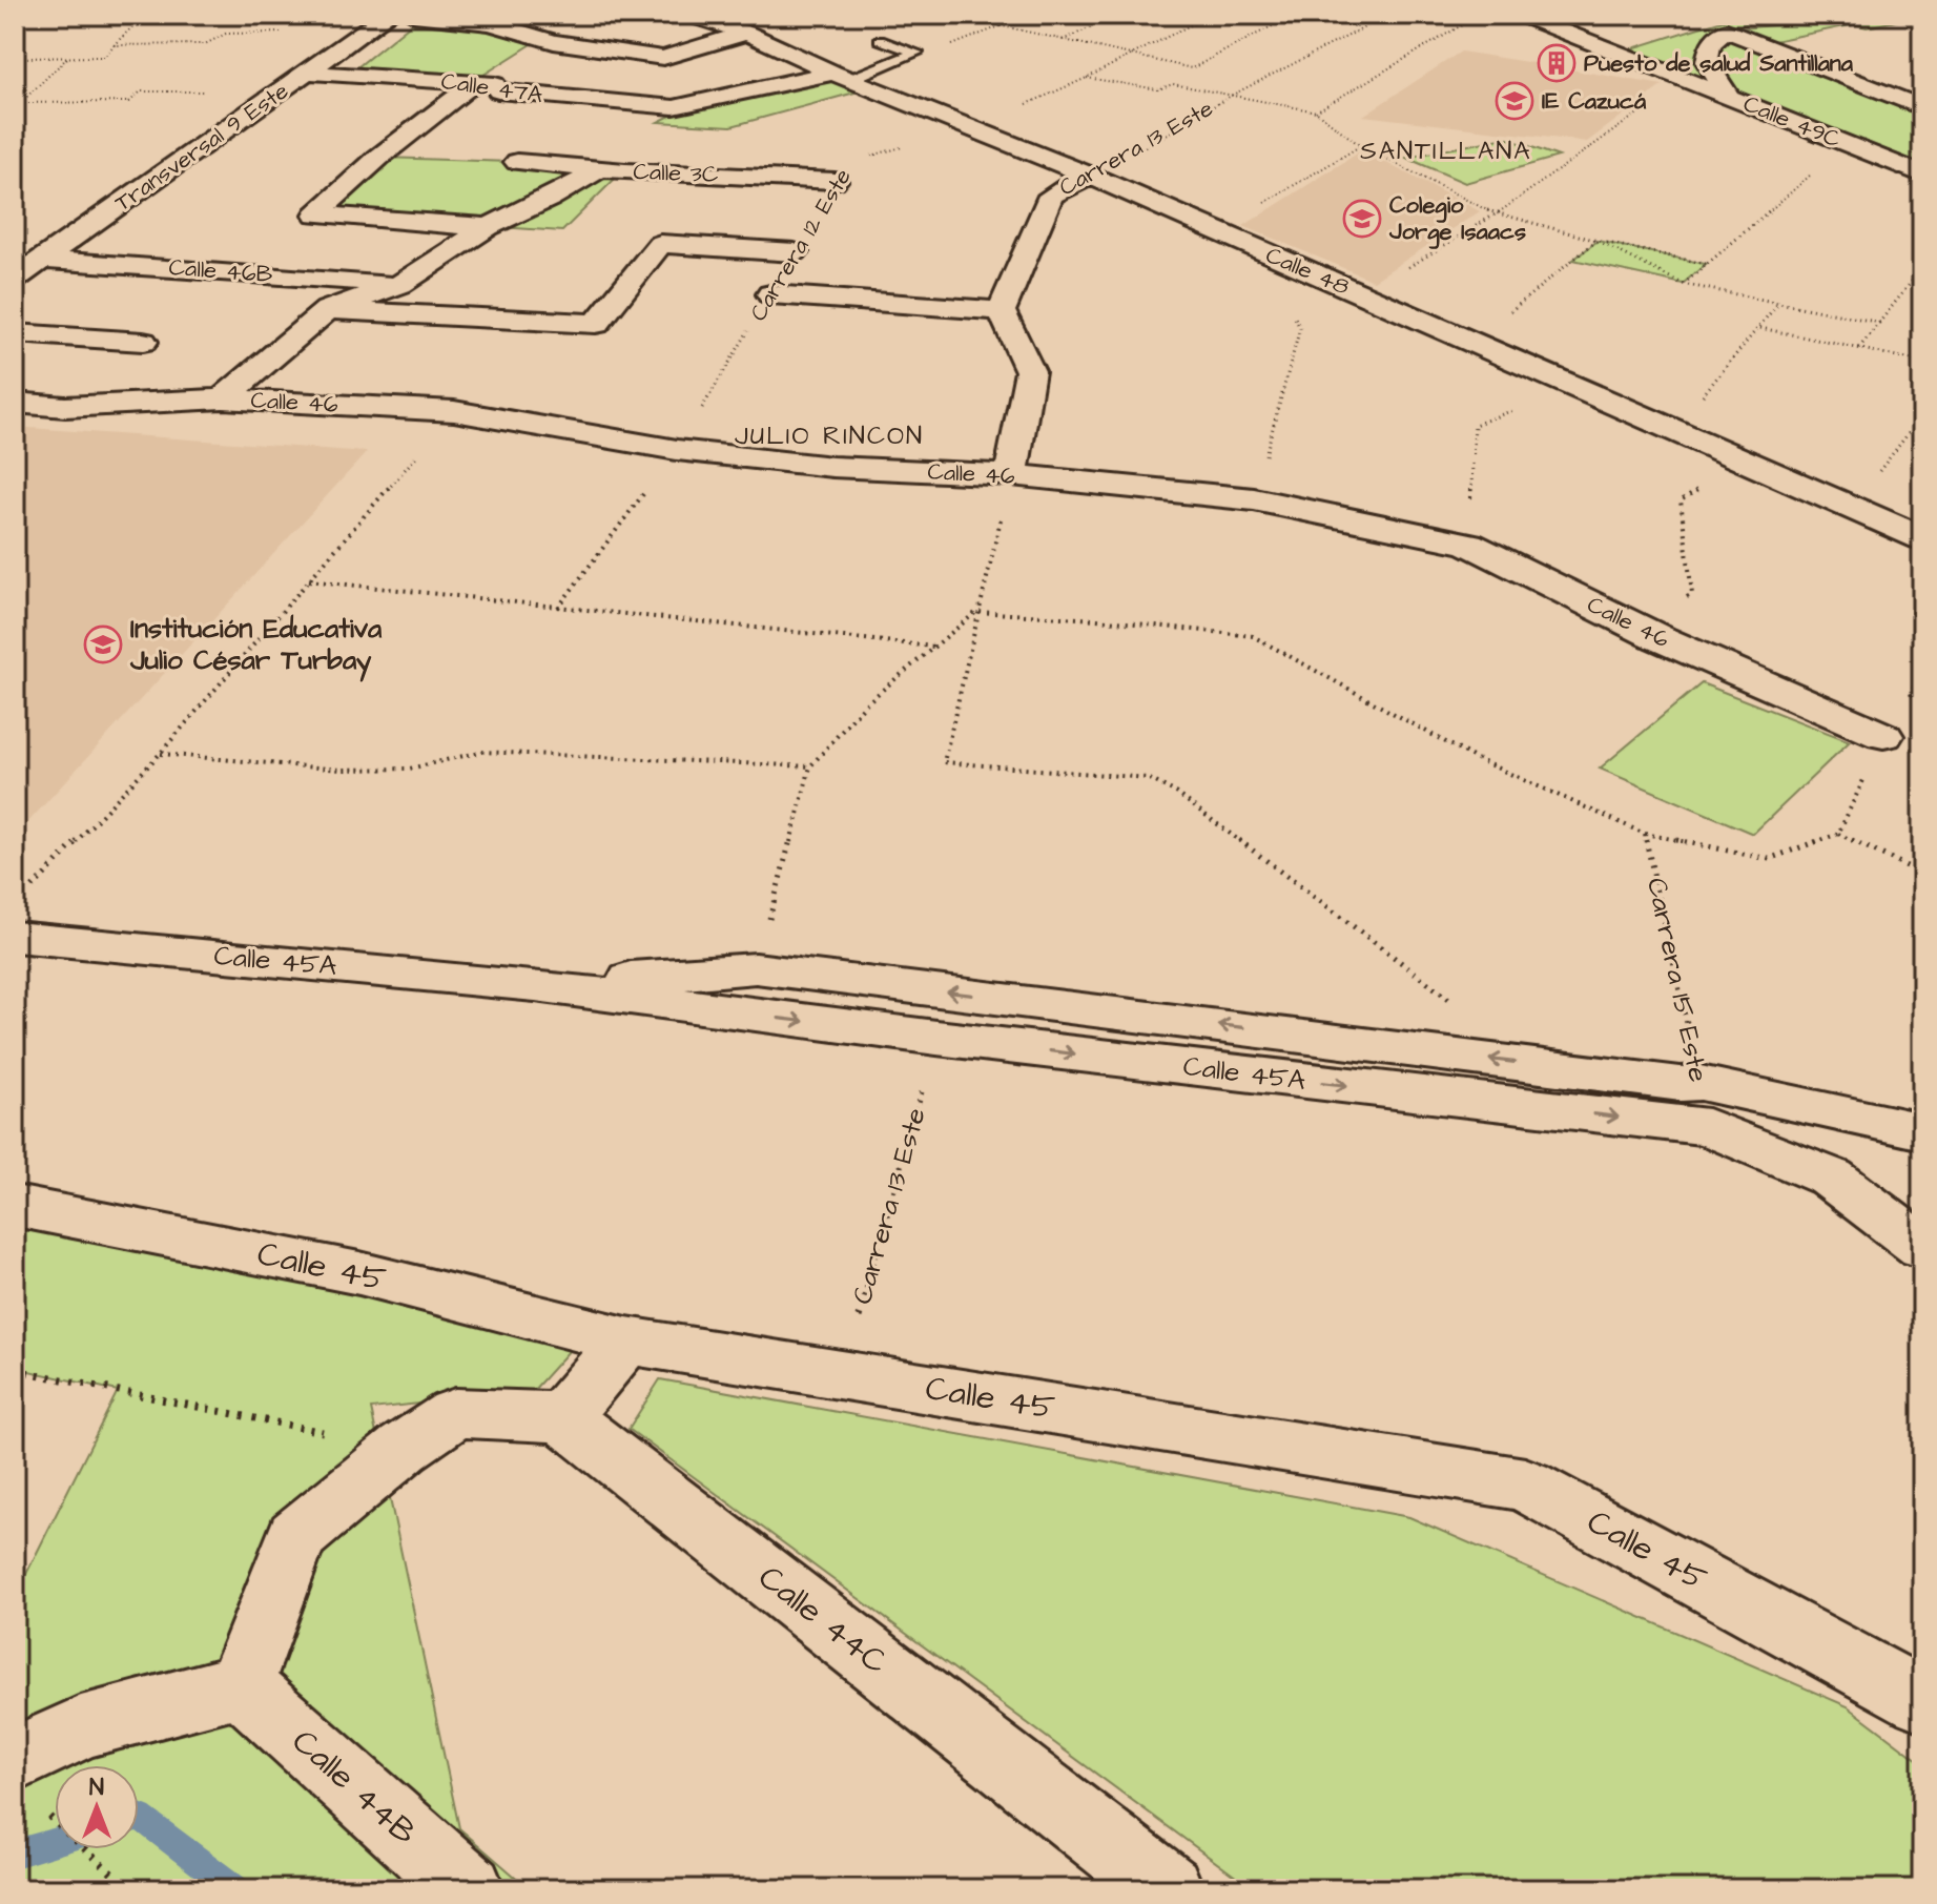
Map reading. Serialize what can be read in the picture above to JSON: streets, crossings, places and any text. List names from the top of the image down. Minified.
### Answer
{"streets":{"street":["Calle 47A","Calle 49C","Transversal 9 Este","Carrera 13 Este","Calle 3C","Calle 46B","Calle 48","Calle 46","Calle 45A","Calle 45","Calle 44C","Calle 44B"],"path":["Carrera 12 Este","Carrera 15 Este"]},"crossings":[["Calle 47A","Transversal 9 Este"],["Calle 47A","Calle 48"],["Transversal 9 Este","Calle 46B"],["Carrera 13 Este","Calle 48"],["Carrera 13 Este","Calle 45A"],["Carrera 13 Este","Calle 45"],["Calle 3C","Carrera 12 Este"],["Carrera 12 Este","Calle 48"],["Carrera 12 Este","Calle 46"],["Calle 45A","Carrera 15 Este"]],"districts":["SANTILLANA","JULIO RINCON"],"places":{"building":["Puesto de salud Santillana"],"school or university":["IE Cazucá","Colegio Jorge Isaacs","Institución Educativa Julio César Turbay"]},"north":"top"}
